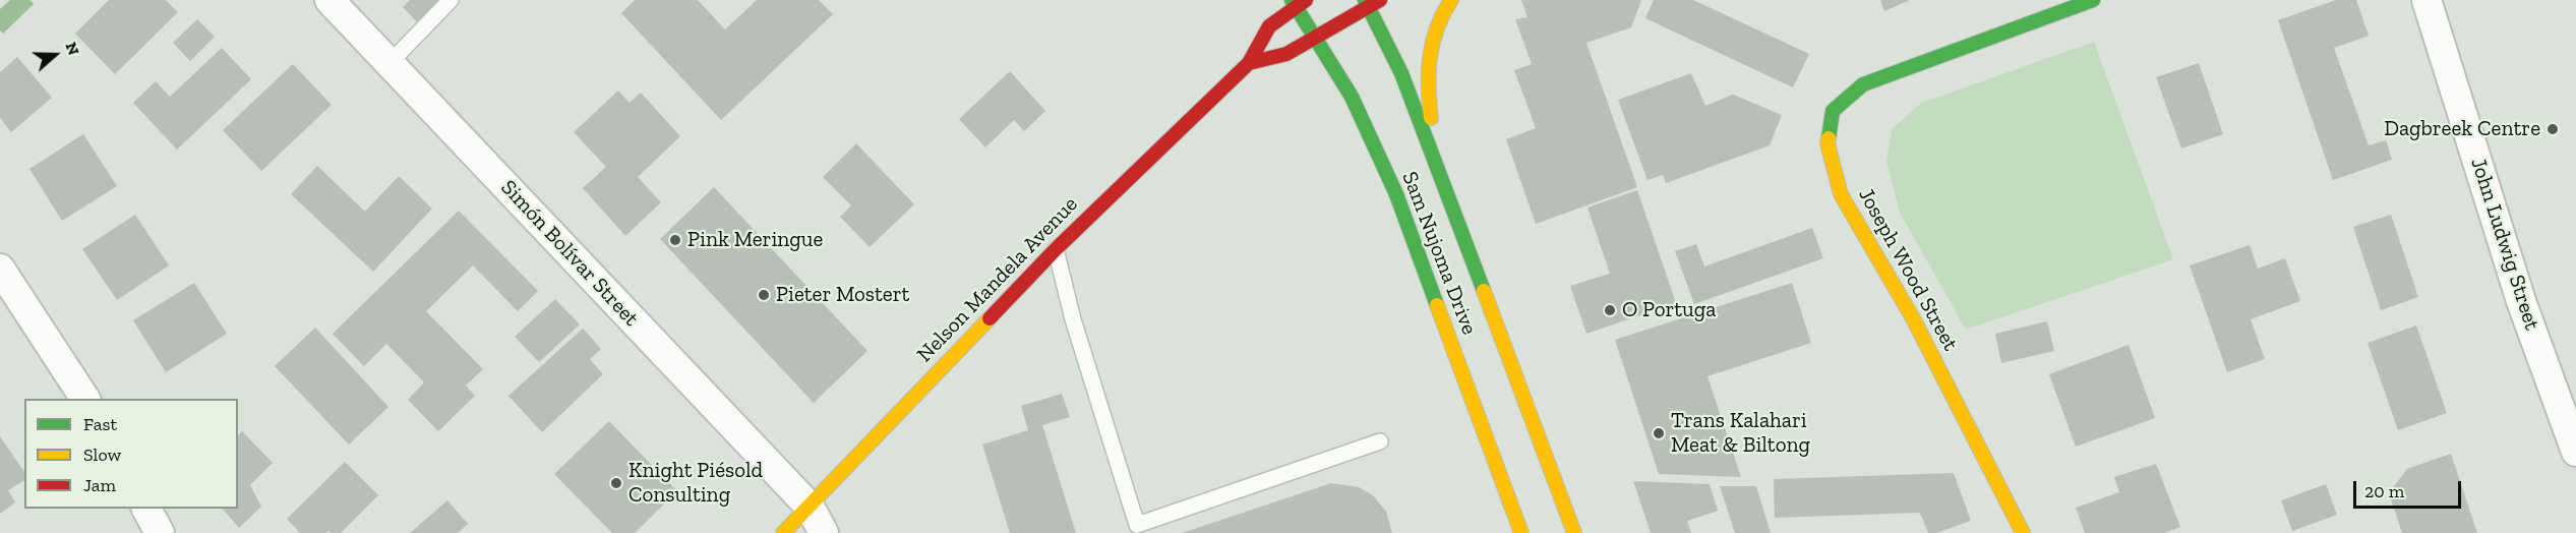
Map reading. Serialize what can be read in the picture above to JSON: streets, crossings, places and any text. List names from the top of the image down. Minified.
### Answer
{"streets":{"main road":["Sam Nujoma Drive","Joseph Wood Street","Nelson Mandela Avenue"],"street":["John Ludwig Street","Simón Bolívar Street"]},"crossings":[["Simón Bolívar Street","Nelson Mandela Avenue"],["Sam Nujoma Drive","Nelson Mandela Avenue"]],"places":["Dagbreek Centre","Pink Meringue","Pieter Mostert","O Portuga","Trans Kalahari Meat & Biltong","Knight Piésold Consulting"],"legend":["Fast","Slow","Jam"],"scale_bar":"20 m","north":"right"}
